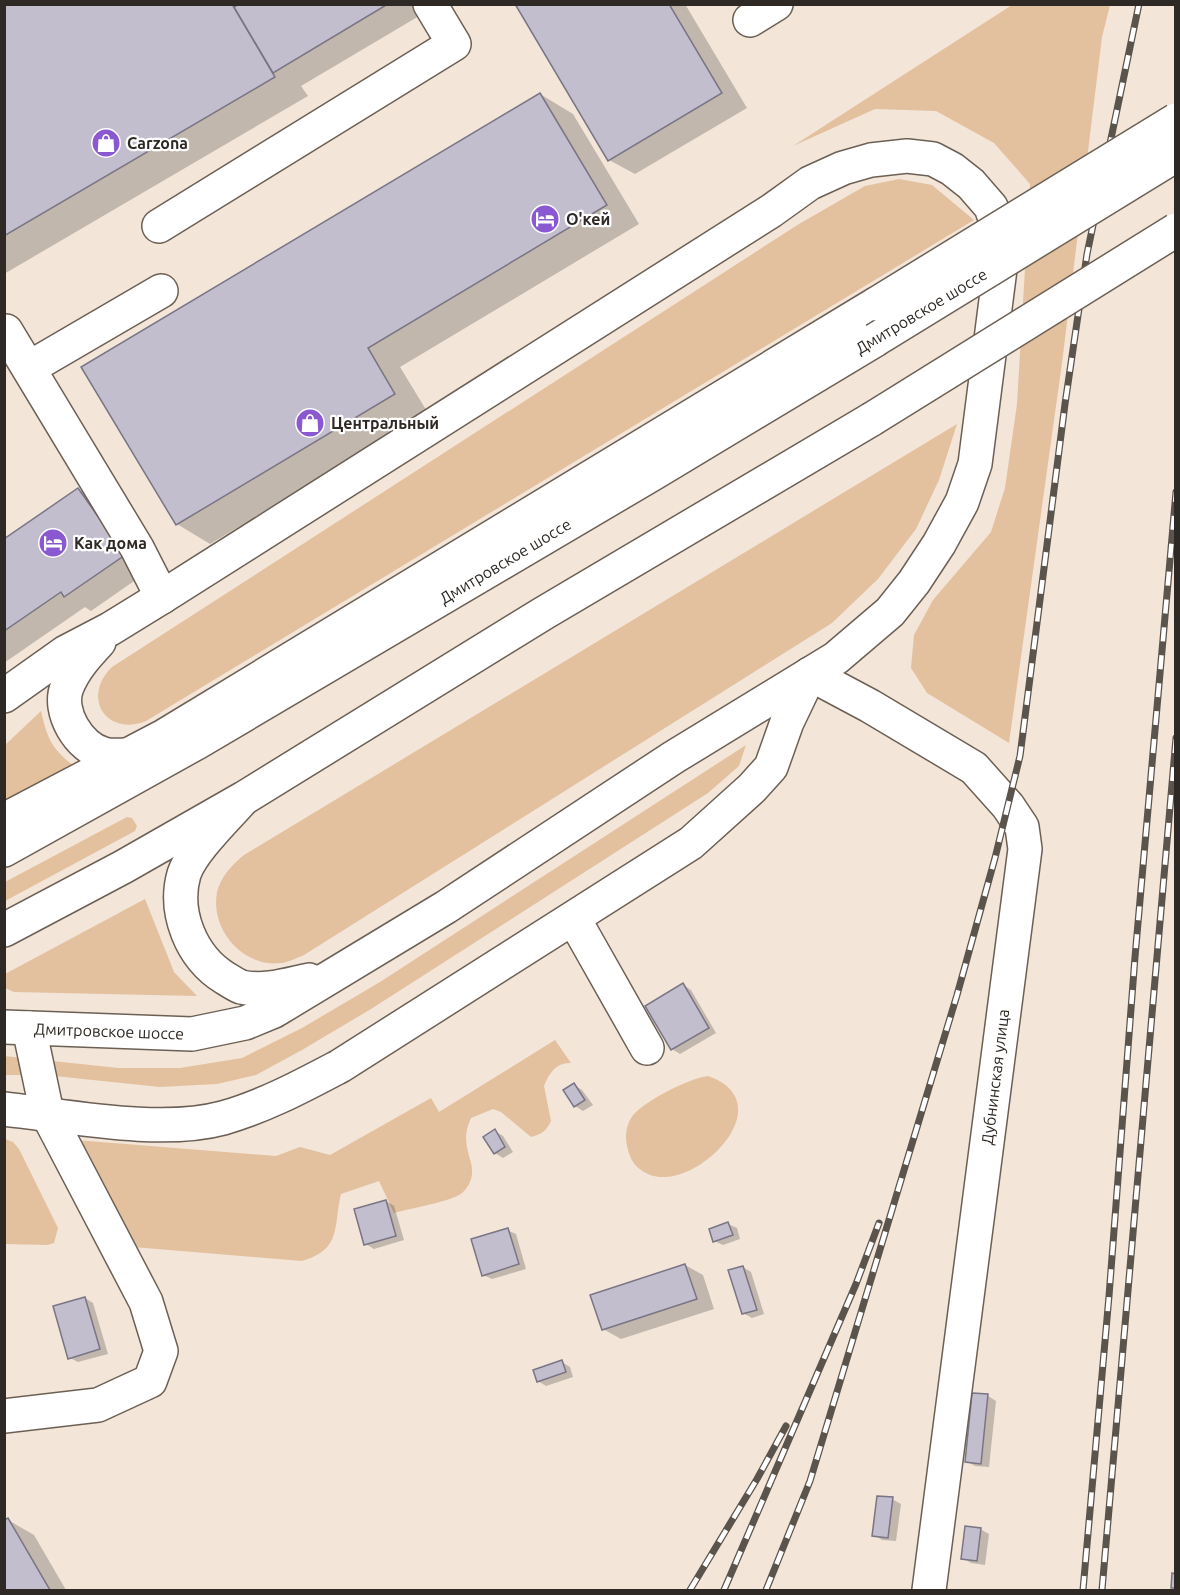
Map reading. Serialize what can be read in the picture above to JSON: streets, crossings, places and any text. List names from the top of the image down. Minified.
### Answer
{"streets":{"street":["Дмитровское шоссе","Дубнинская улица"]},"crossings":[["Дмитровское шоссе","Дубнинская улица"]],"places":{"shop":["Carzona","Центральный"],"hotel":["О'кей","Как дома"]}}
